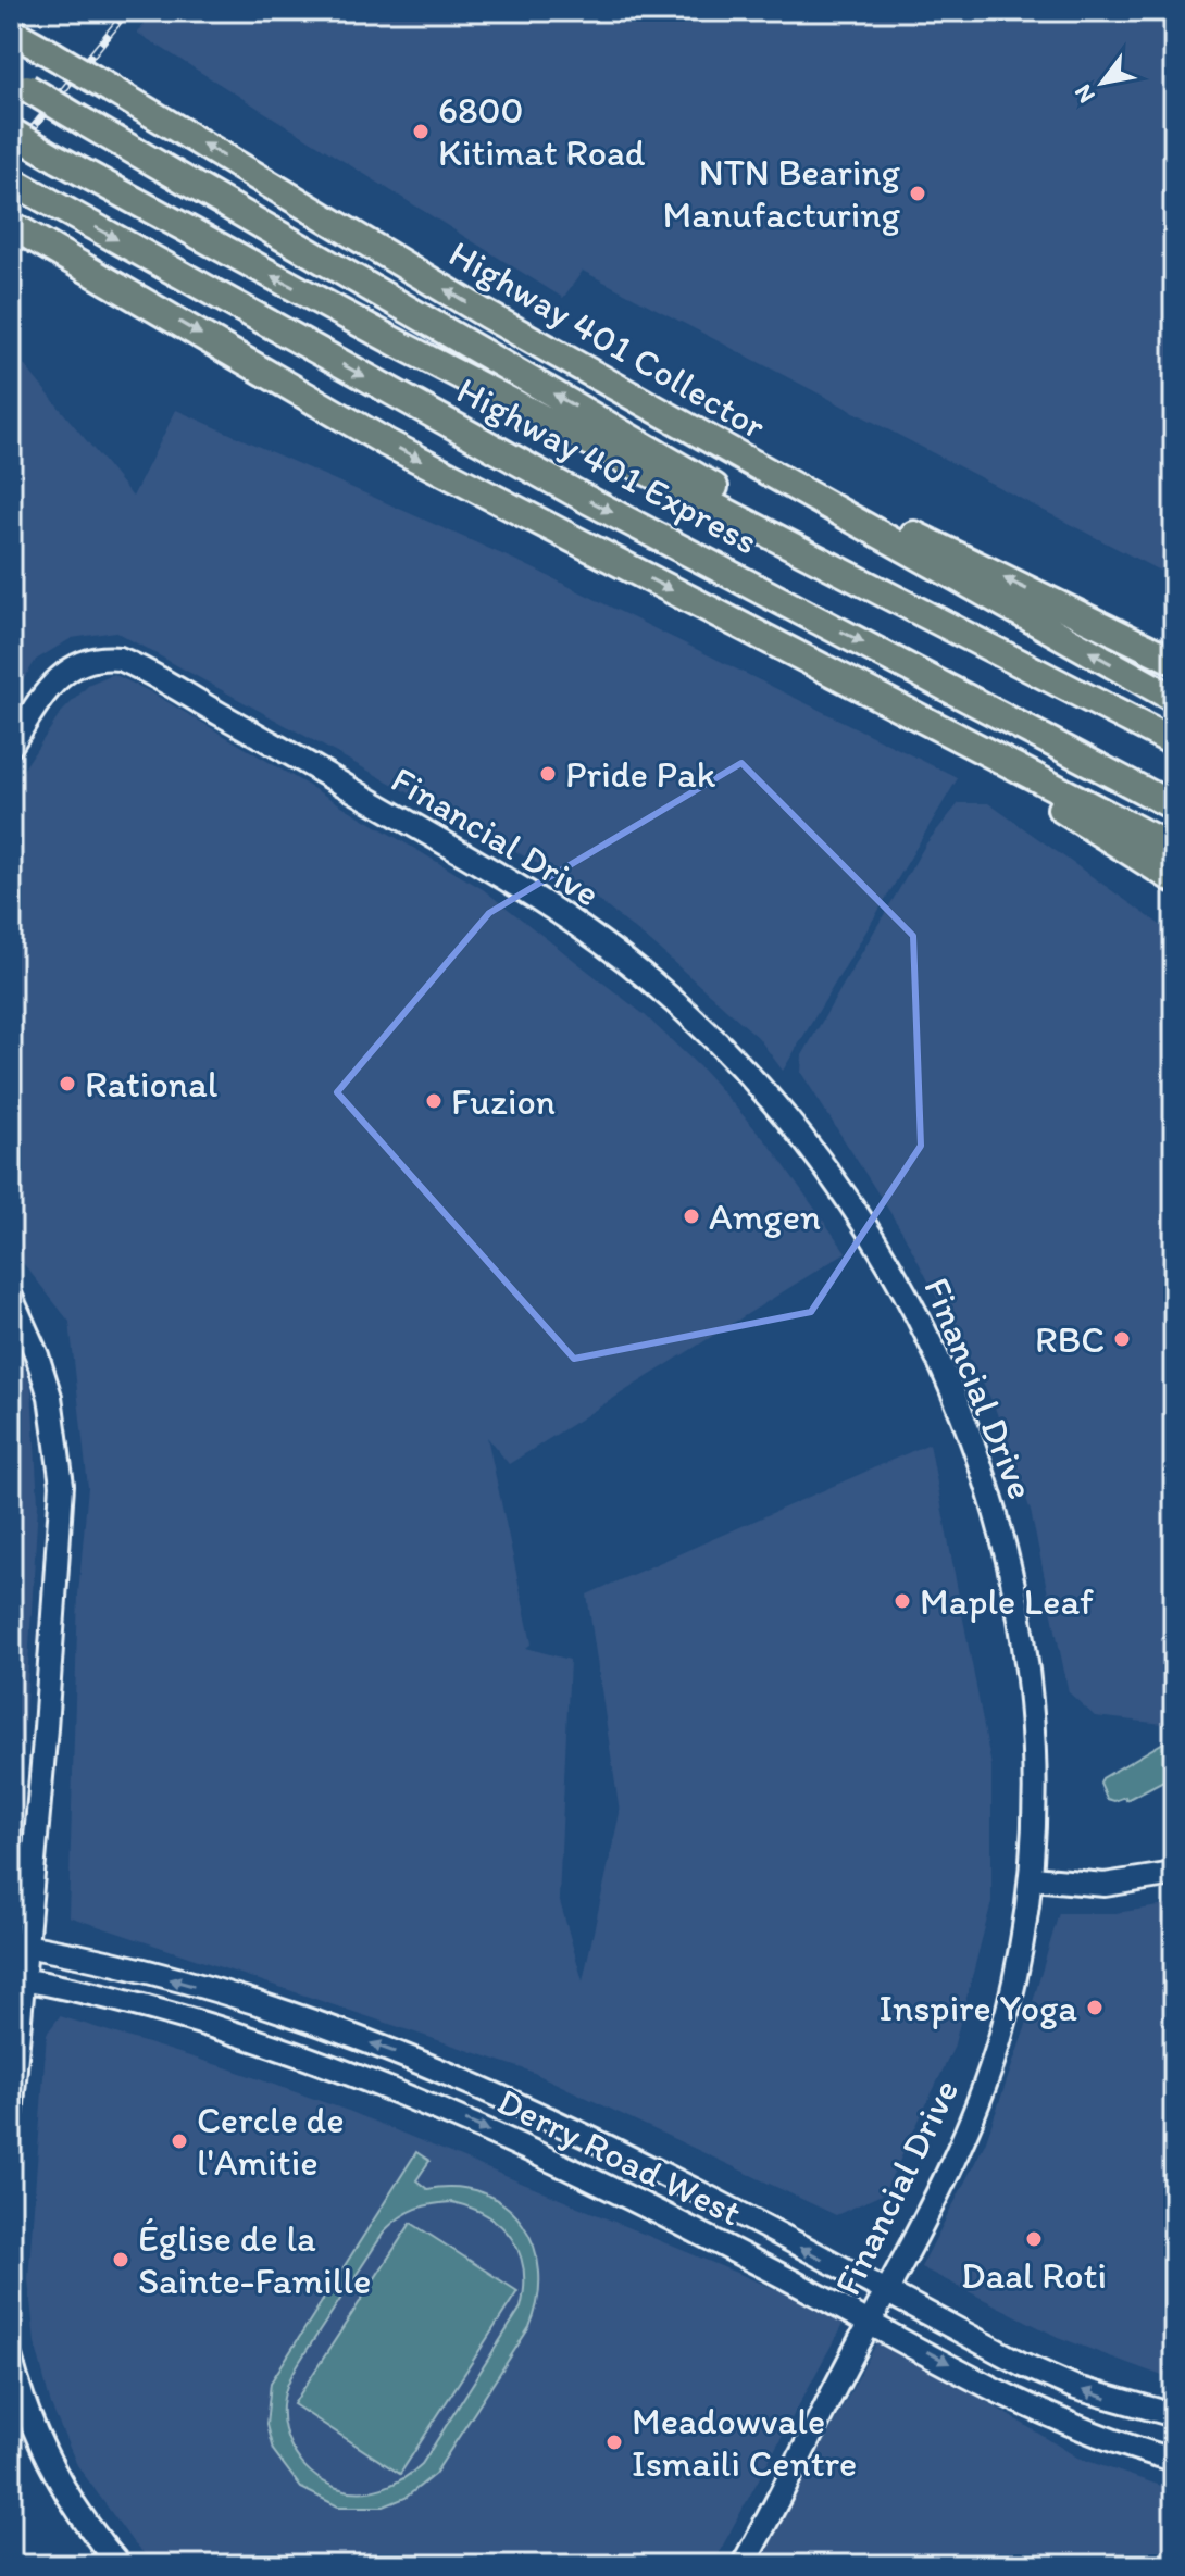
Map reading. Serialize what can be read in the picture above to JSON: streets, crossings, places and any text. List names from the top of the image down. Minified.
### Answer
{"streets":{"highway":["Highway 401 Collector","Highway 401 Express"],"main road":["Financial Drive","Derry Road West"]},"crossings":[["Financial Drive","Derry Road West"]],"places":["6800 Kitimat Road","NTN Bearing Manufacturing","Pride Pak","Rational","Fuzion","Amgen","RBC","Maple Leaf","Inspire Yoga","Cercle de l'Amitie","Daal Roti","Église de la Sainte-Famille","Meadowvale Ismaili Centre"],"north":"bottom left"}
